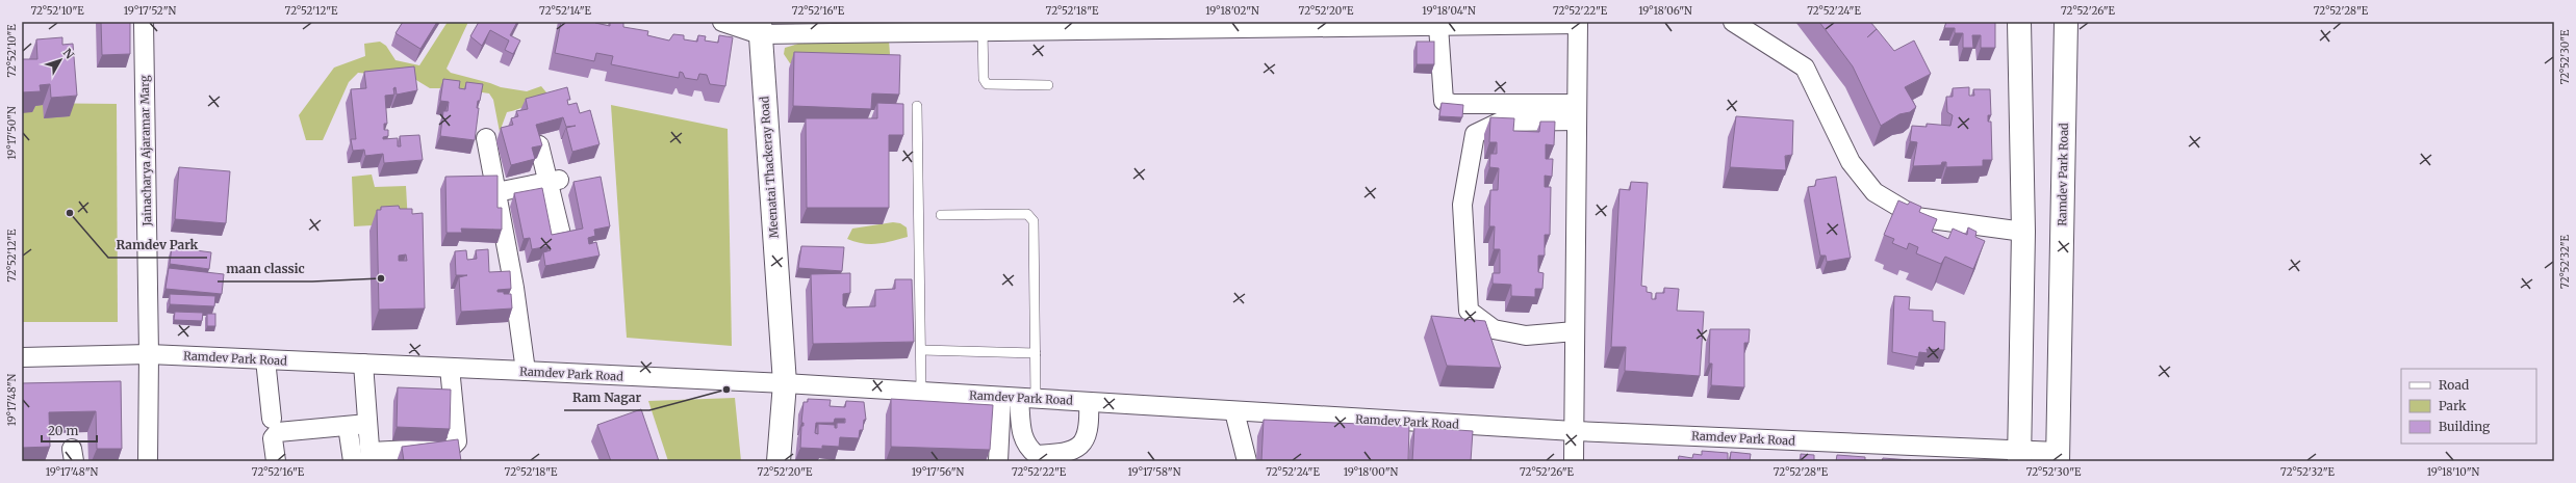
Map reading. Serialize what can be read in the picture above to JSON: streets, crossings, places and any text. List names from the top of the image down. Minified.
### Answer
{"streets":{"main road":["Meenatai Thackeray Road","Ramdev Park Road"],"street":["Jainacharya Ajaramar Marg"]},"crossings":[["Jainacharya Ajaramar Marg","Ramdev Park Road"],["Meenatai Thackeray Road","Ramdev Park Road"]],"places":["Ramdev Park","maan classic","Ram Nagar"],"legend":["Road","Park","Building"],"scale_bar":"20 m","north":"top right","coordinates":["72°52'10\"E","19°17'52\"N","72°52'12\"E","72°52'14\"E","72°52'16\"E","72°52'18\"E","19°18'02\"N","72°52'20\"E","19°18'04\"N","72°52'22\"E","19°18'06\"N","72°52'24\"E","72°52'26\"E","72°52'28\"E","72°52'30\"E","19°17'50\"N","72°52'32\"E","19°17'48\"N","19°17'56\"N","19°17'58\"N","19°18'00\"N","19°18'10\"N"]}
